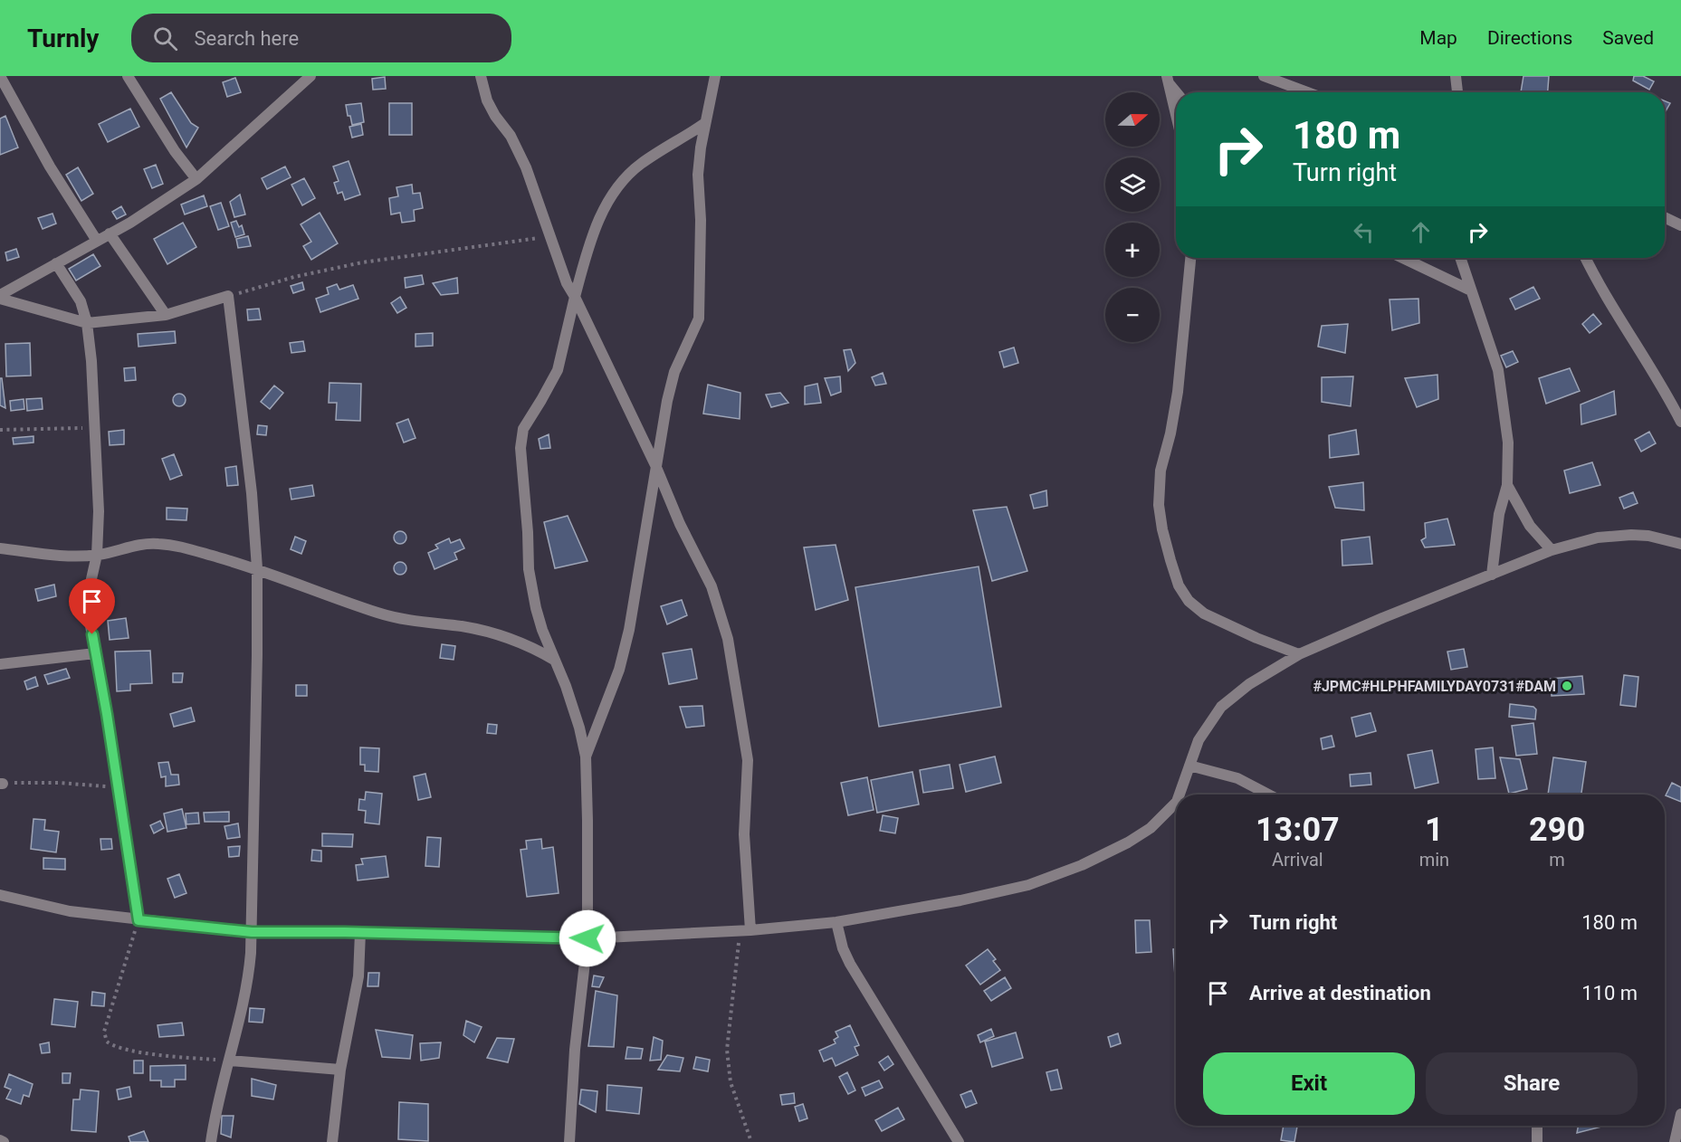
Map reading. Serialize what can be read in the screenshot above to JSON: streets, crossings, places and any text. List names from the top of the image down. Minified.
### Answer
{"places":["#JPMC#HLPHFAMILYDAY0731#DAM"],"north":"right","page":{"header":"Turnly","search":"Search here","nav":["Map","Directions","Saved"],"map_buttons":["+","−"],"turn":["180 m","Turn right"],"eta":["13:07","Arrival","1","min","290","m"],"list":[{"name":"Turn right","value":"180 m"},{"name":"Arrive at destination","value":"110 m"}],"buttons":["Exit","Share"]}}
